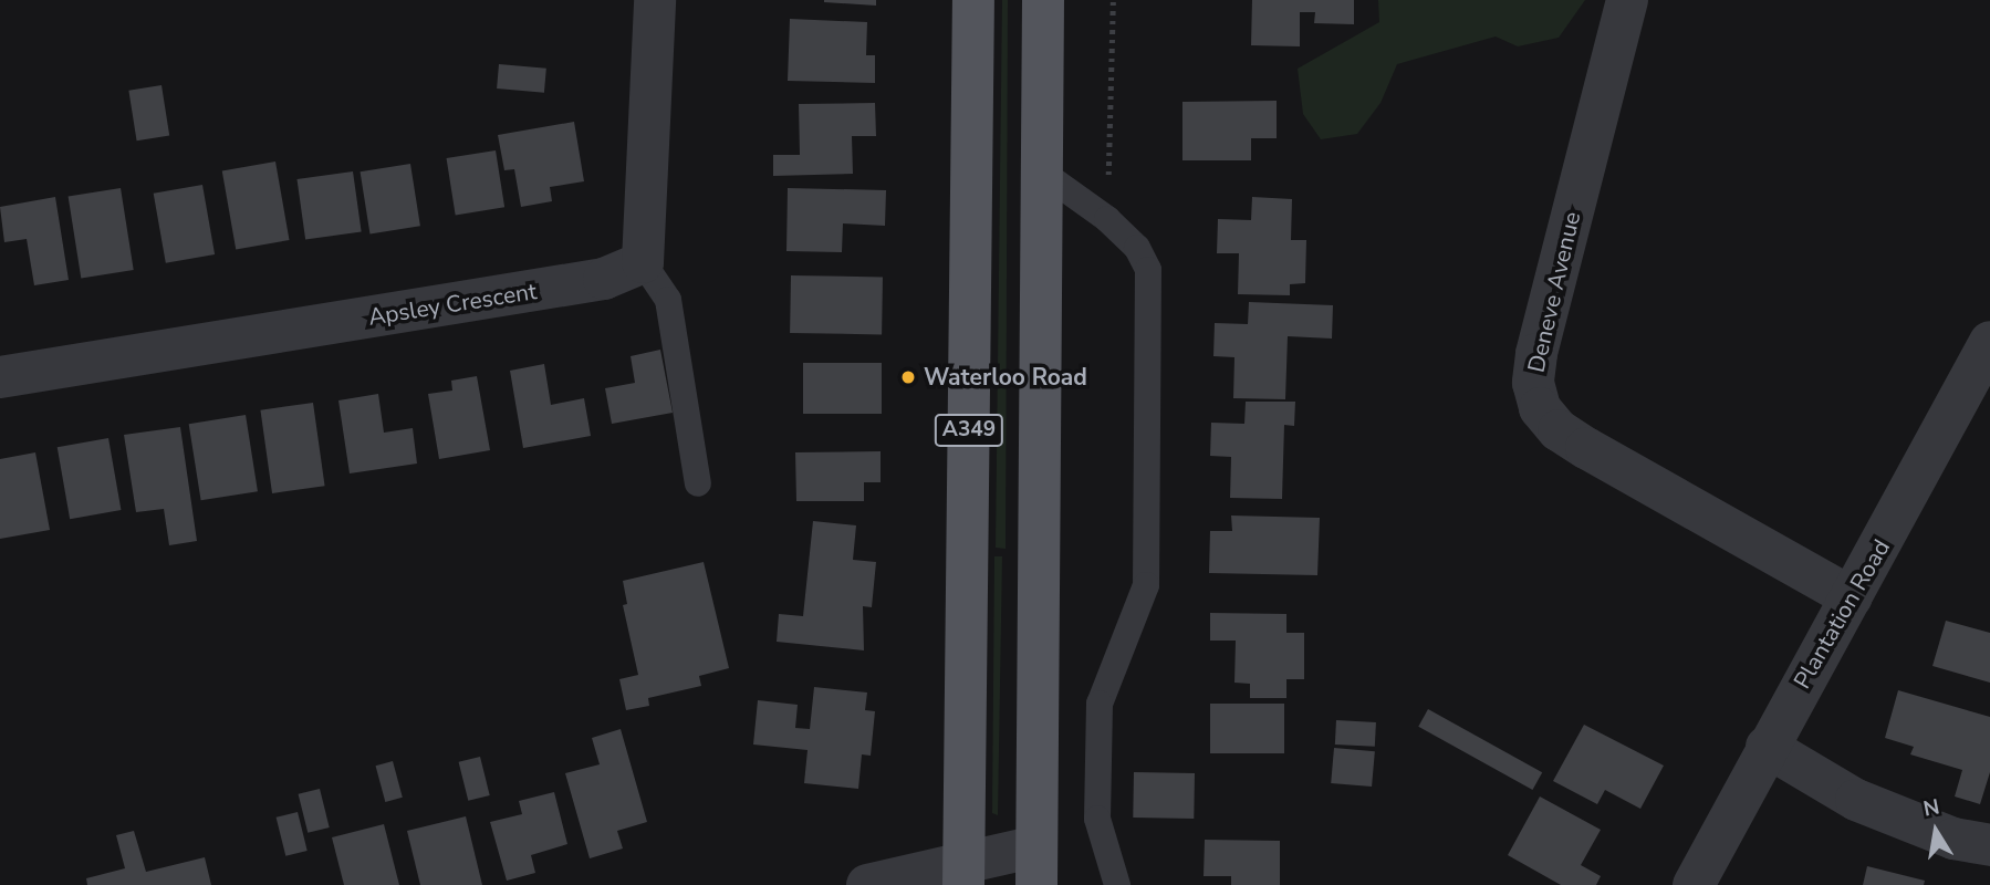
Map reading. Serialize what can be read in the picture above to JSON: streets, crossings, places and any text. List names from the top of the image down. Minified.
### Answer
{"streets":{"main road":["A349"],"street":["Deneve Avenue","Apsley Crescent","Plantation Road"]},"crossings":[["Deneve Avenue","Plantation Road"]],"places":["Waterloo Road"],"north":"top"}
